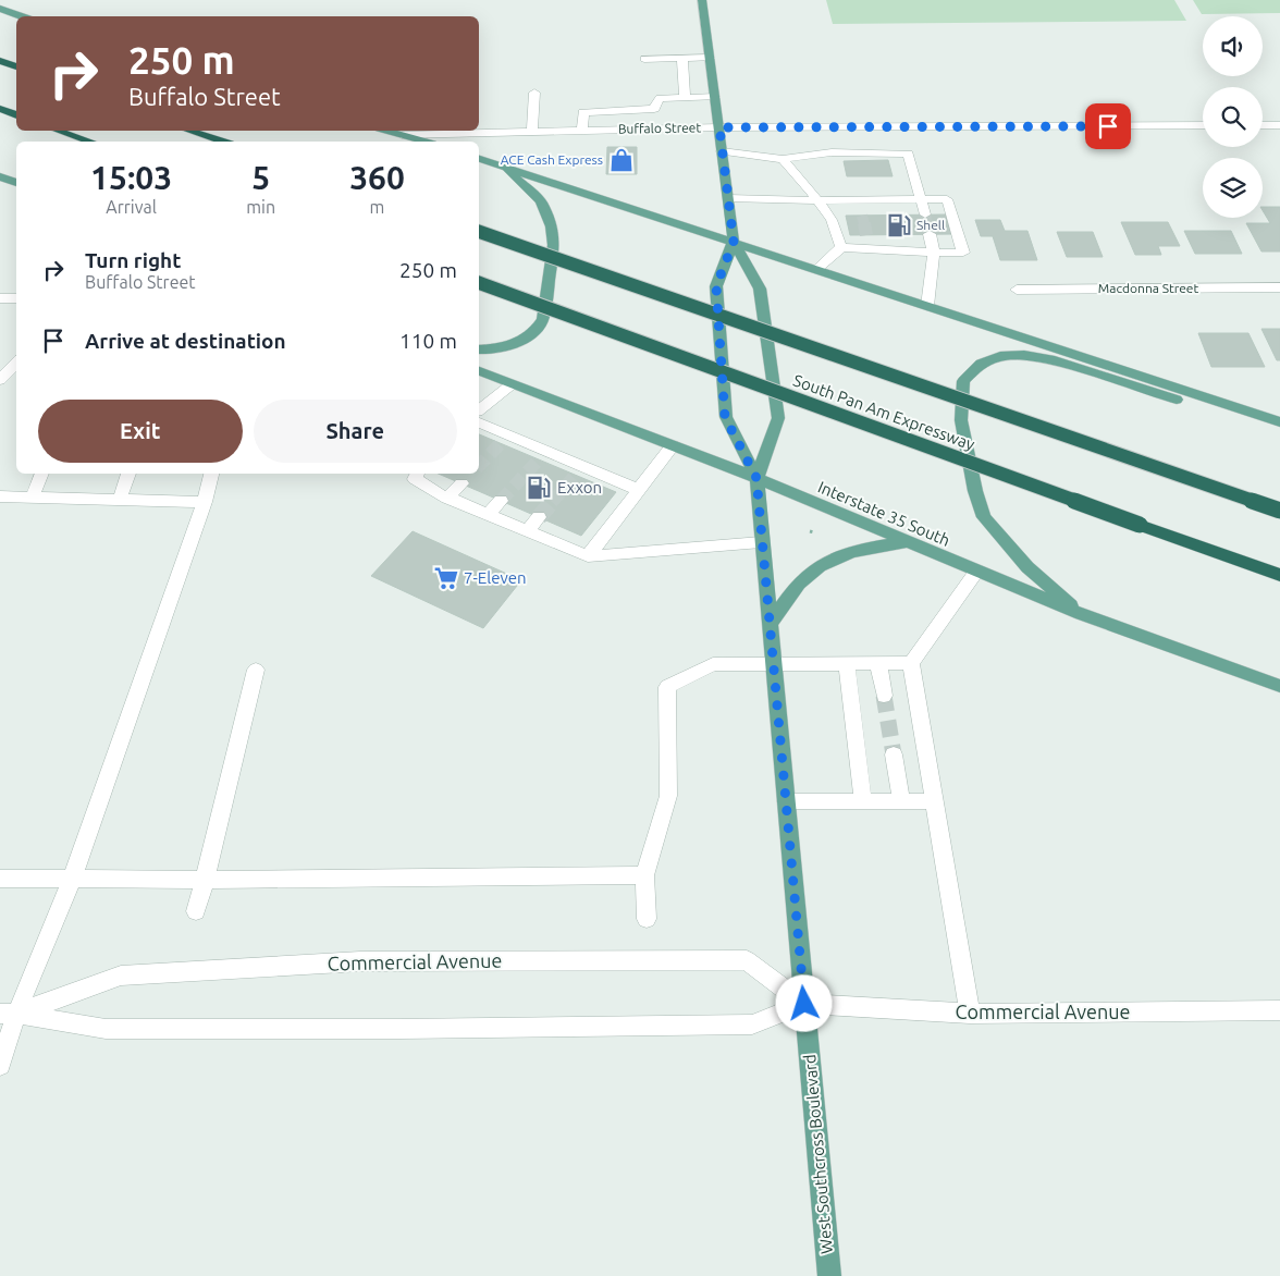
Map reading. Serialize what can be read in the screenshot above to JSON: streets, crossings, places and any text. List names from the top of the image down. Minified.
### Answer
{"streets":{"highway":["South Pan Am Expressway"],"main road":["Interstate 35 South","West Southcross Boulevard"],"street":["Buffalo Street","Macdonna Street","Commercial Avenue"]},"crossings":[["Buffalo Street","West Southcross Boulevard"],["Interstate 35 South","West Southcross Boulevard"],["Commercial Avenue","West Southcross Boulevard"]],"places":{"shop":["ACE Cash Express"],"fuel station":["Shell","Exxon"],"supermarket":["7-Eleven"]},"page":{"turn":["250 m","Buffalo Street"],"eta":["15:03","Arrival","5","min","360","m"],"list":[{"name":"Turn right","note":"Buffalo Street","value":"250 m"},{"name":"Arrive at destination","value":"110 m"}],"buttons":["Exit","Share"]}}
